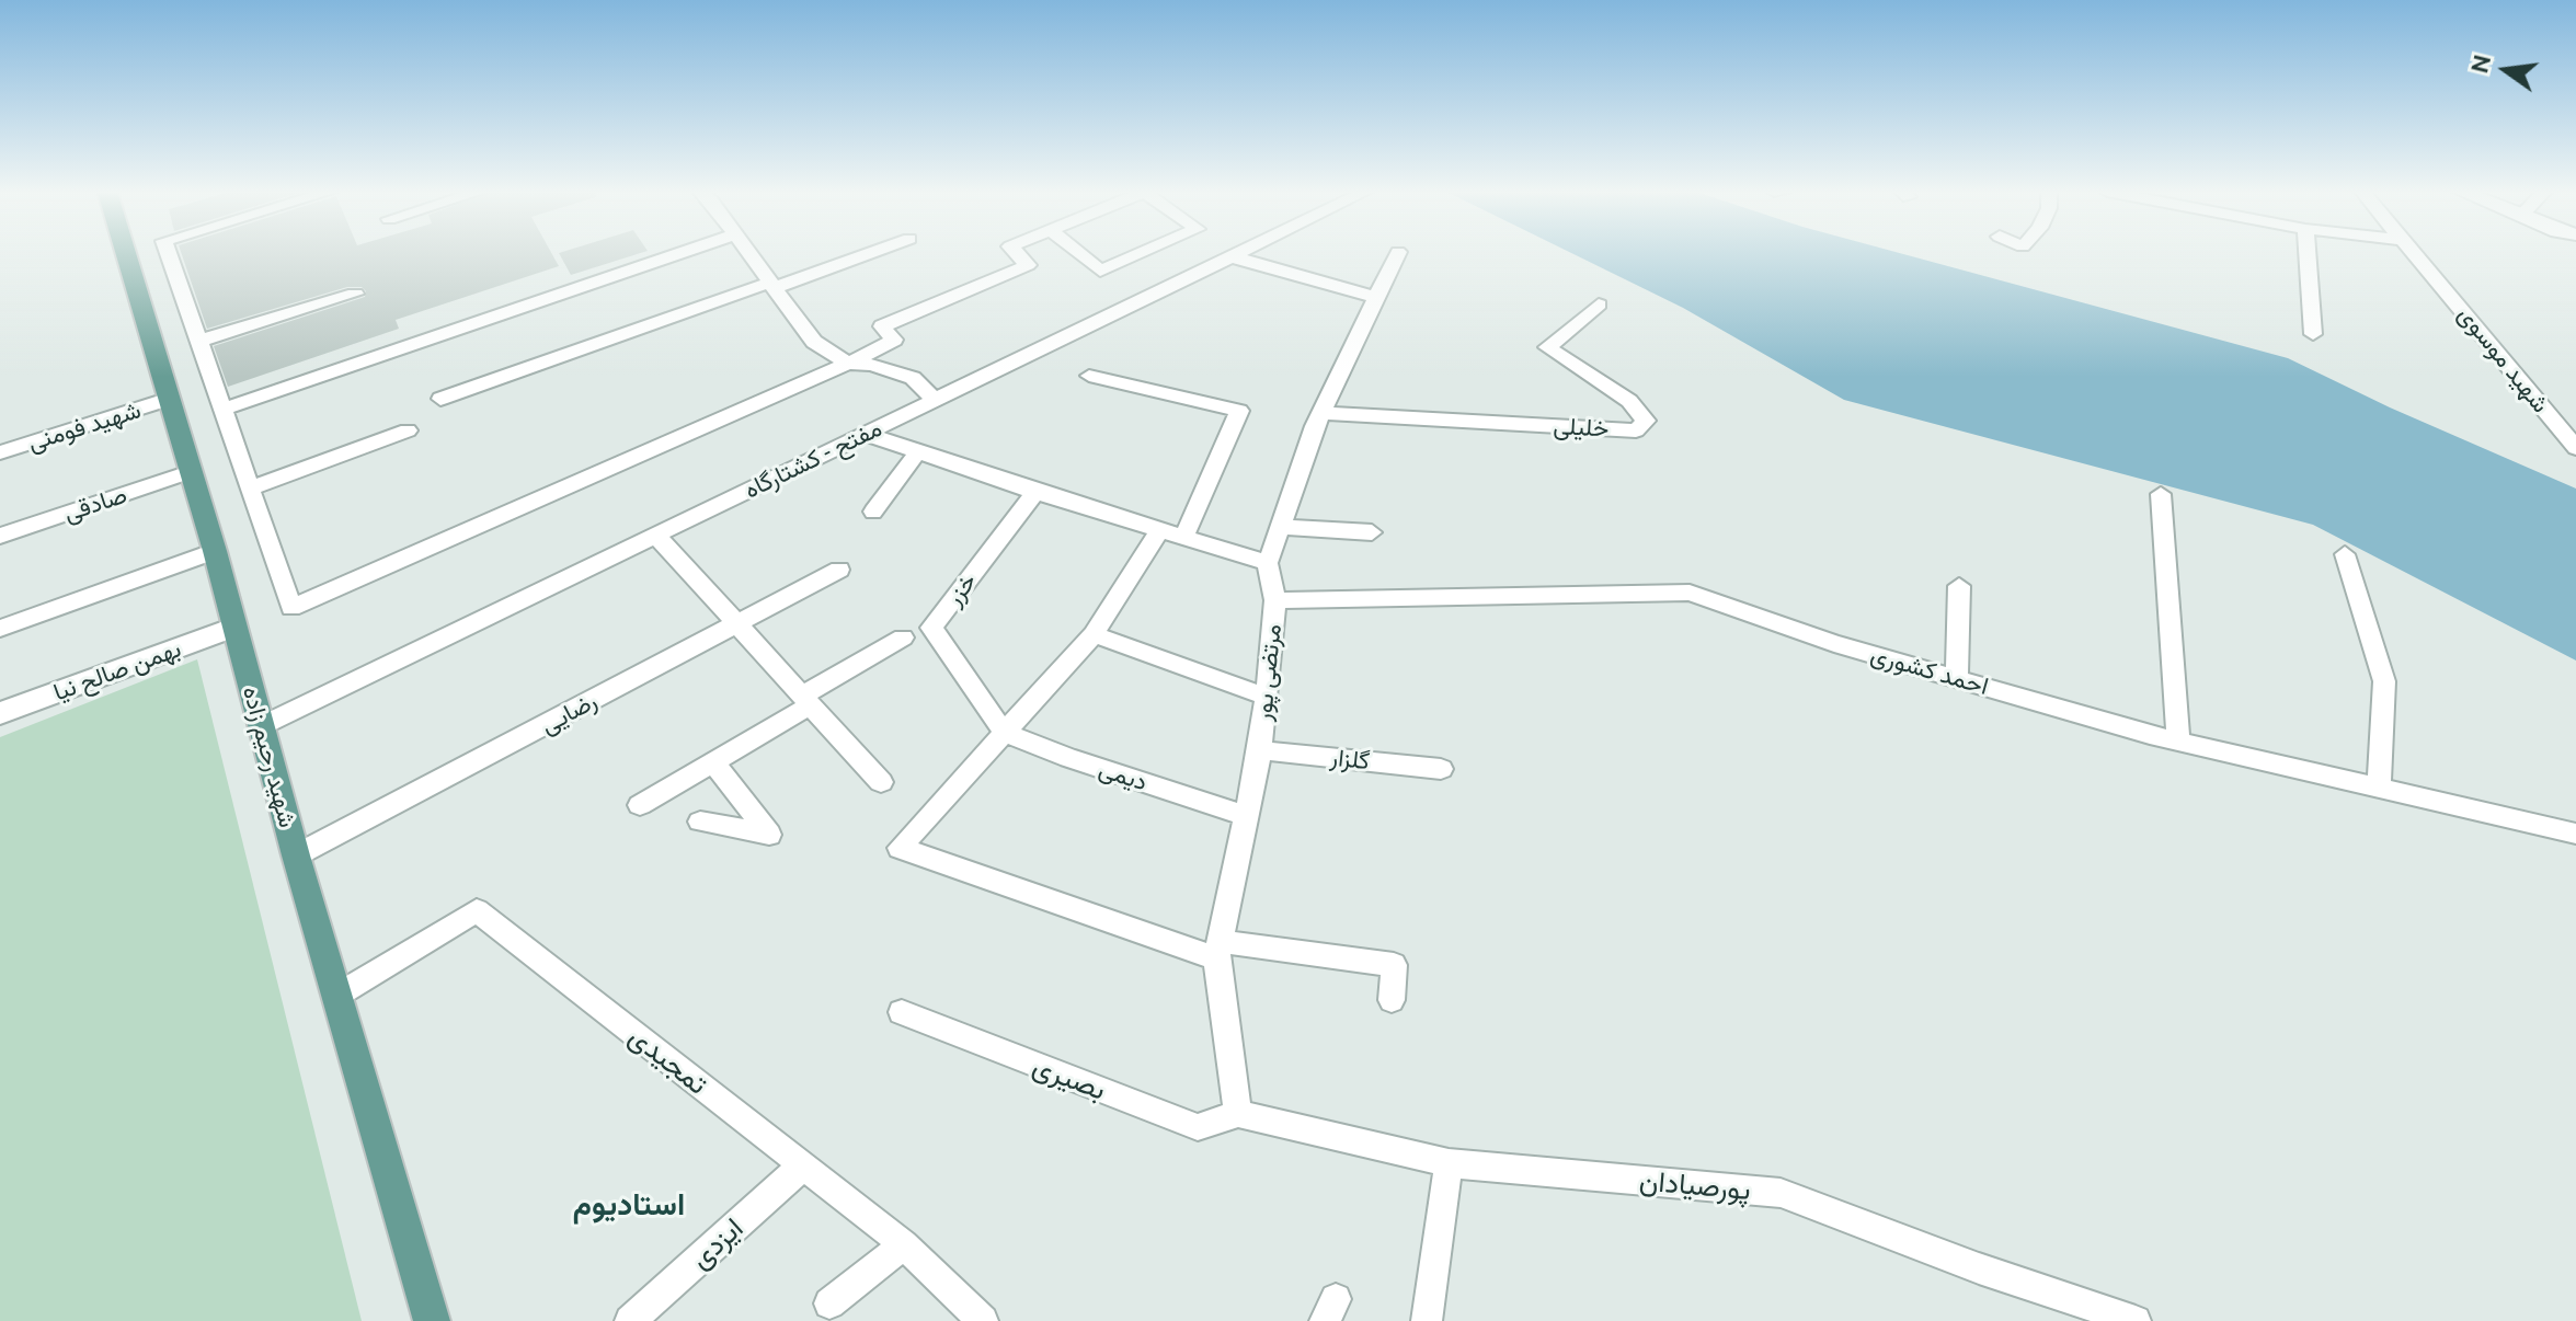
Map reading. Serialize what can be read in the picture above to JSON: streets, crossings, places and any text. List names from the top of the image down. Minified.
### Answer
{"streets":{"main road":["شهید رحیم زاده"],"street":["شهید موسوی","شهید فومنی","خلیلی","مفتح - کشتارگاه","صادقی","خزر","بهمن صالح نیا","احمد کشوری","مرتضی پور","رضایی","گلزار","دیمی","تمجیدی","بصیری","پورصیادان","ایزدی"]},"crossings":[["شهید فومنی","شهید رحیم زاده"],["مفتح - کشتارگاه","شهید رحیم زاده"],["صادقی","شهید رحیم زاده"],["خزر","دیمی"],["بهمن صالح نیا","شهید رحیم زاده"],["احمد کشوری","مرتضی پور"],["مرتضی پور","گلزار"],["مرتضی پور","دیمی"],["مرتضی پور","بصیری"],["مرتضی پور","پورصیادان"],["رضایی","شهید رحیم زاده"],["شهید رحیم زاده","تمجیدی"],["تمجیدی","ایزدی"],["بصیری","پورصیادان"]],"districts":["استادیوم"],"north":"left"}
